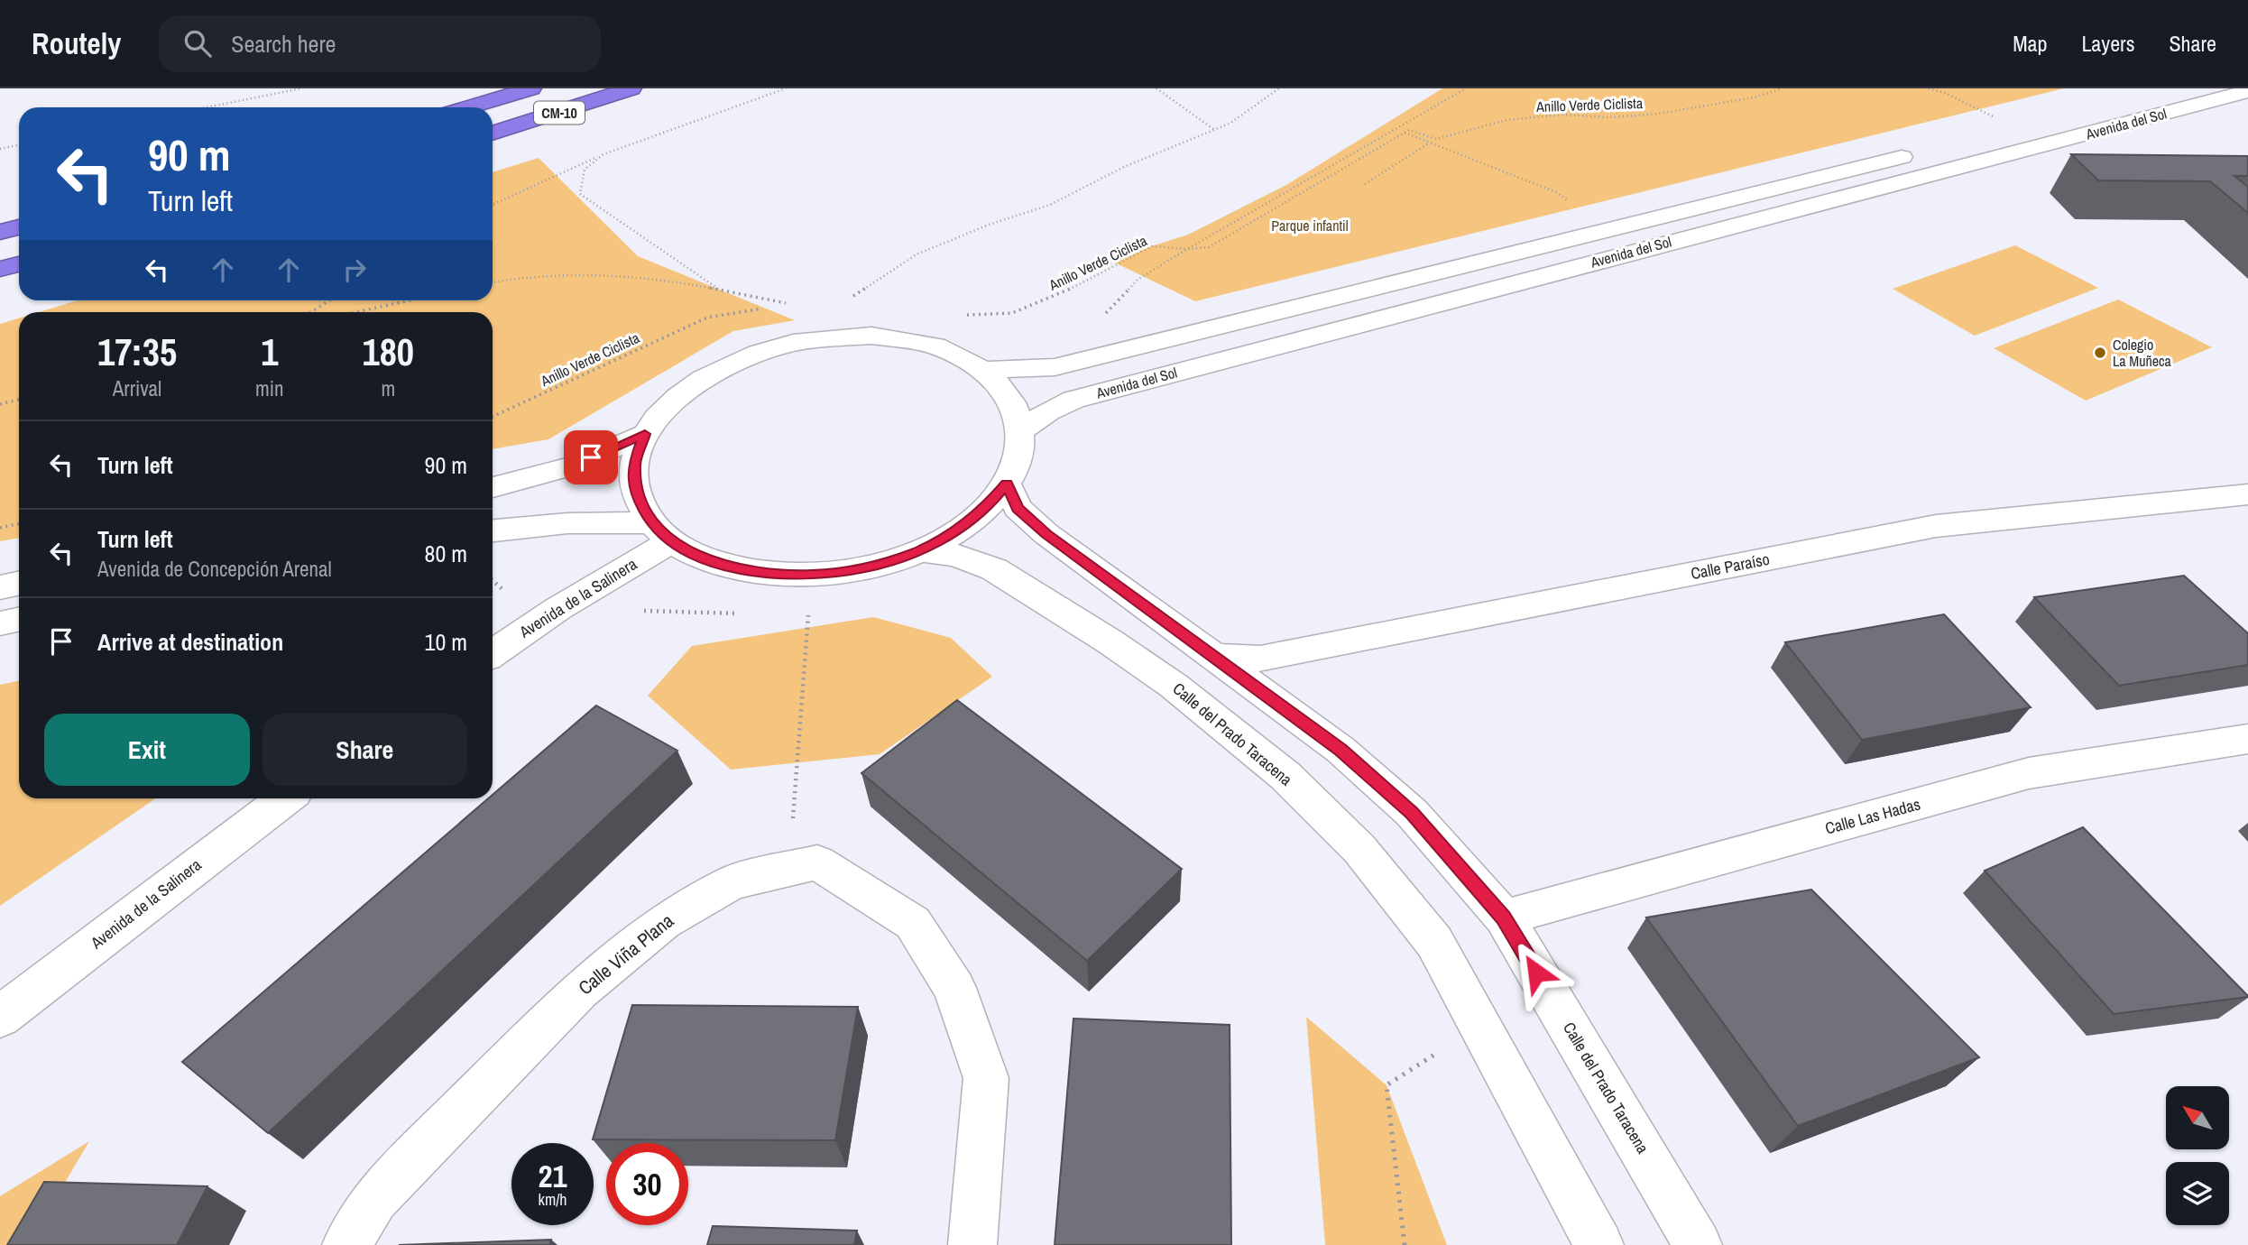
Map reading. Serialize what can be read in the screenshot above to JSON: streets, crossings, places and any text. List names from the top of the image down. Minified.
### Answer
{"streets":{"highway":["CM-10"],"street":["Avenida del Sol","Calle Paraíso","Avenida de la Salinera","Calle del Prado Taracena","Calle Las Hadas","Calle Viña Plana"],"path":["Anillo Verde Ciclista"]},"crossings":[["Calle Paraíso","Calle del Prado Taracena"],["Calle del Prado Taracena","Calle Las Hadas"]],"parks":["Parque infantil"],"places":["Colegio La Muñeca"],"north":"top left","page":{"header":"Routely","search":"Search here","nav":["Map","Layers","Share"],"turn":["90 m","Turn left"],"eta":["17:35","Arrival","1","min","180","m"],"list":[{"name":"Turn left","value":"90 m"},{"name":"Turn left","note":"Avenida de Concepción Arenal","value":"80 m"},{"name":"Arrive at destination","value":"10 m"}],"buttons":["Exit","Share"],"speed":"21 km/h","limit":"30"}}
